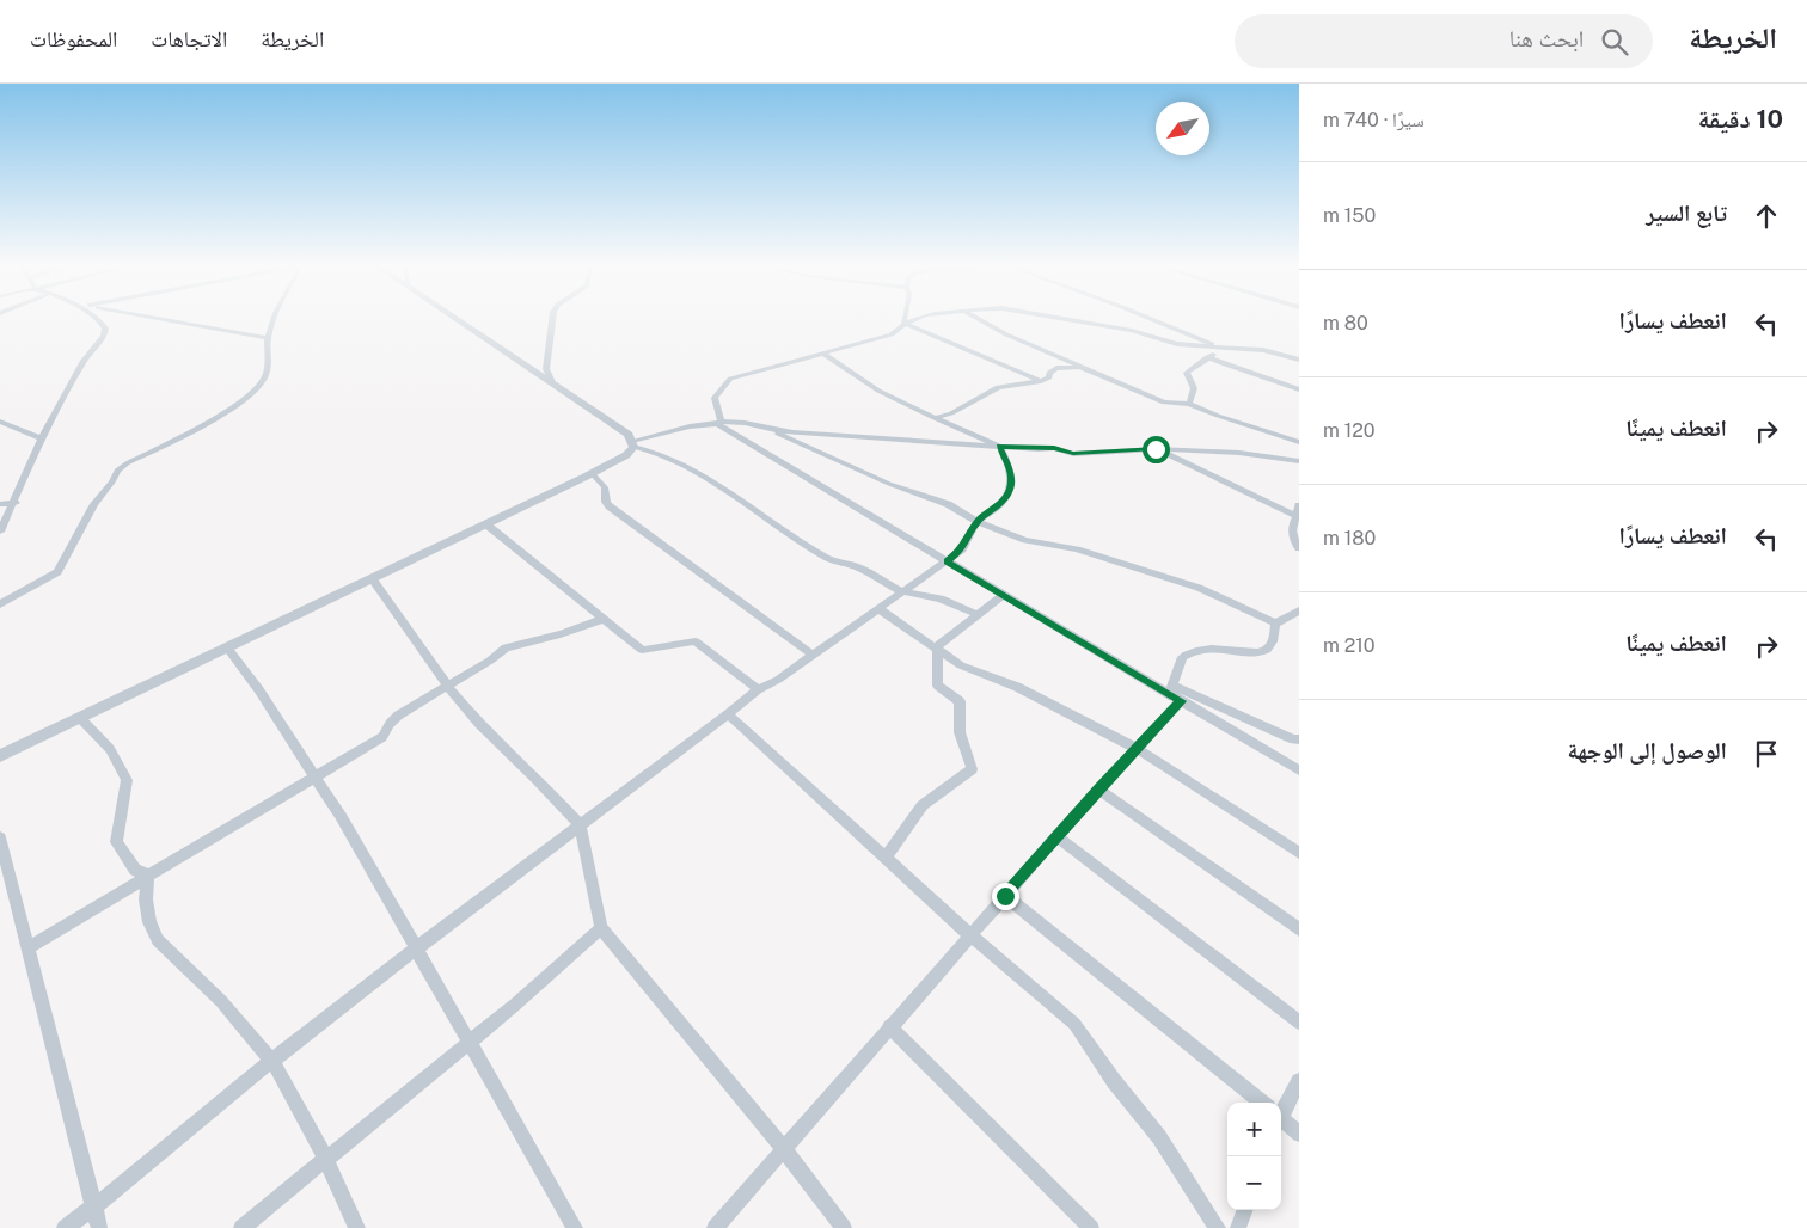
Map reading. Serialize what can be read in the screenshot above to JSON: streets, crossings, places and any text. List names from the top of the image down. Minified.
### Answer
{"north":"bottom left","page":{"header":"الخريطة","search":"ابحث هنا","nav":["الخريطة","الاتجاهات","المحفوظات"],"heading":["10 دقيقة","سيرًا · 740 m"],"list":[["تابع السير","150 m"],["انعطف يسارًا","80 m"],["انعطف يمينًا","120 m"],["انعطف يسارًا","180 m"],["انعطف يمينًا","210 m"],"الوصول إلى الوجهة"],"map_buttons":["+","−"]}}
